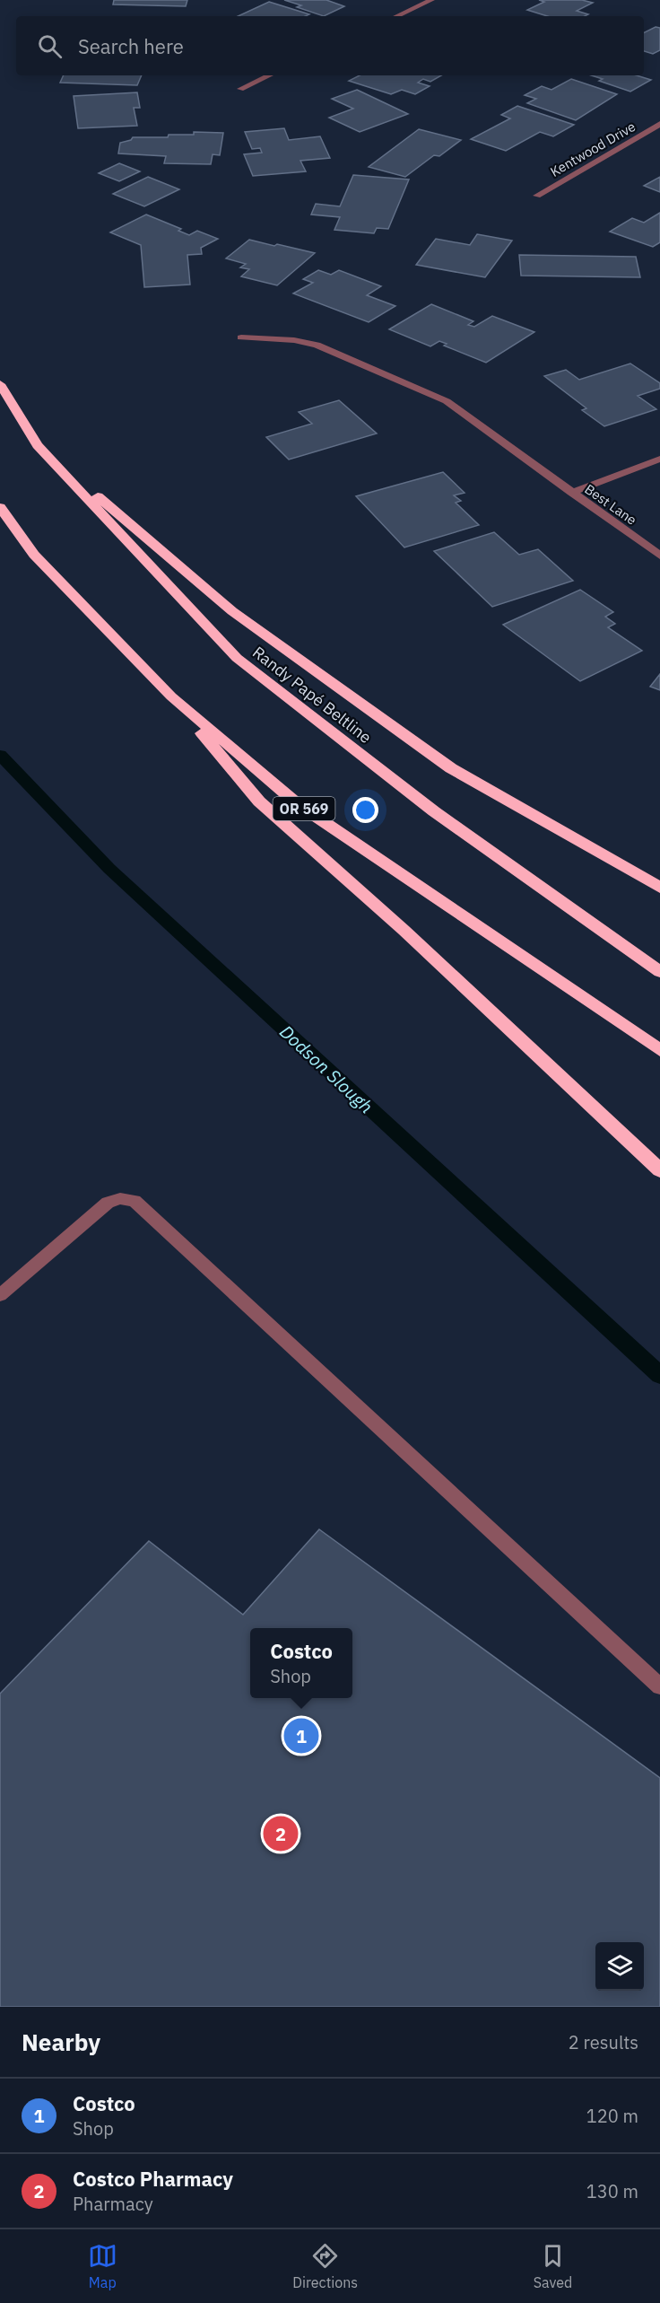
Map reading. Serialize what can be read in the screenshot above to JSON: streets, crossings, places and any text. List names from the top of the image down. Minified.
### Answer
{"streets":{"highway":["Randy Papé Beltline","OR 569"],"street":["Kentwood Drive","Best Lane"]},"water":["Dodson Slough"],"page":{"search":"Search here","popup":["Costco","Shop"],"pins":["1","2"],"heading":["Nearby","2 results"],"list":[{"mark":"1","name":"Costco","note":"Shop","value":"120 m"},{"mark":"2","name":"Costco Pharmacy","note":"Pharmacy","value":"130 m"}],"nav":["Map","Directions","Saved"]}}
